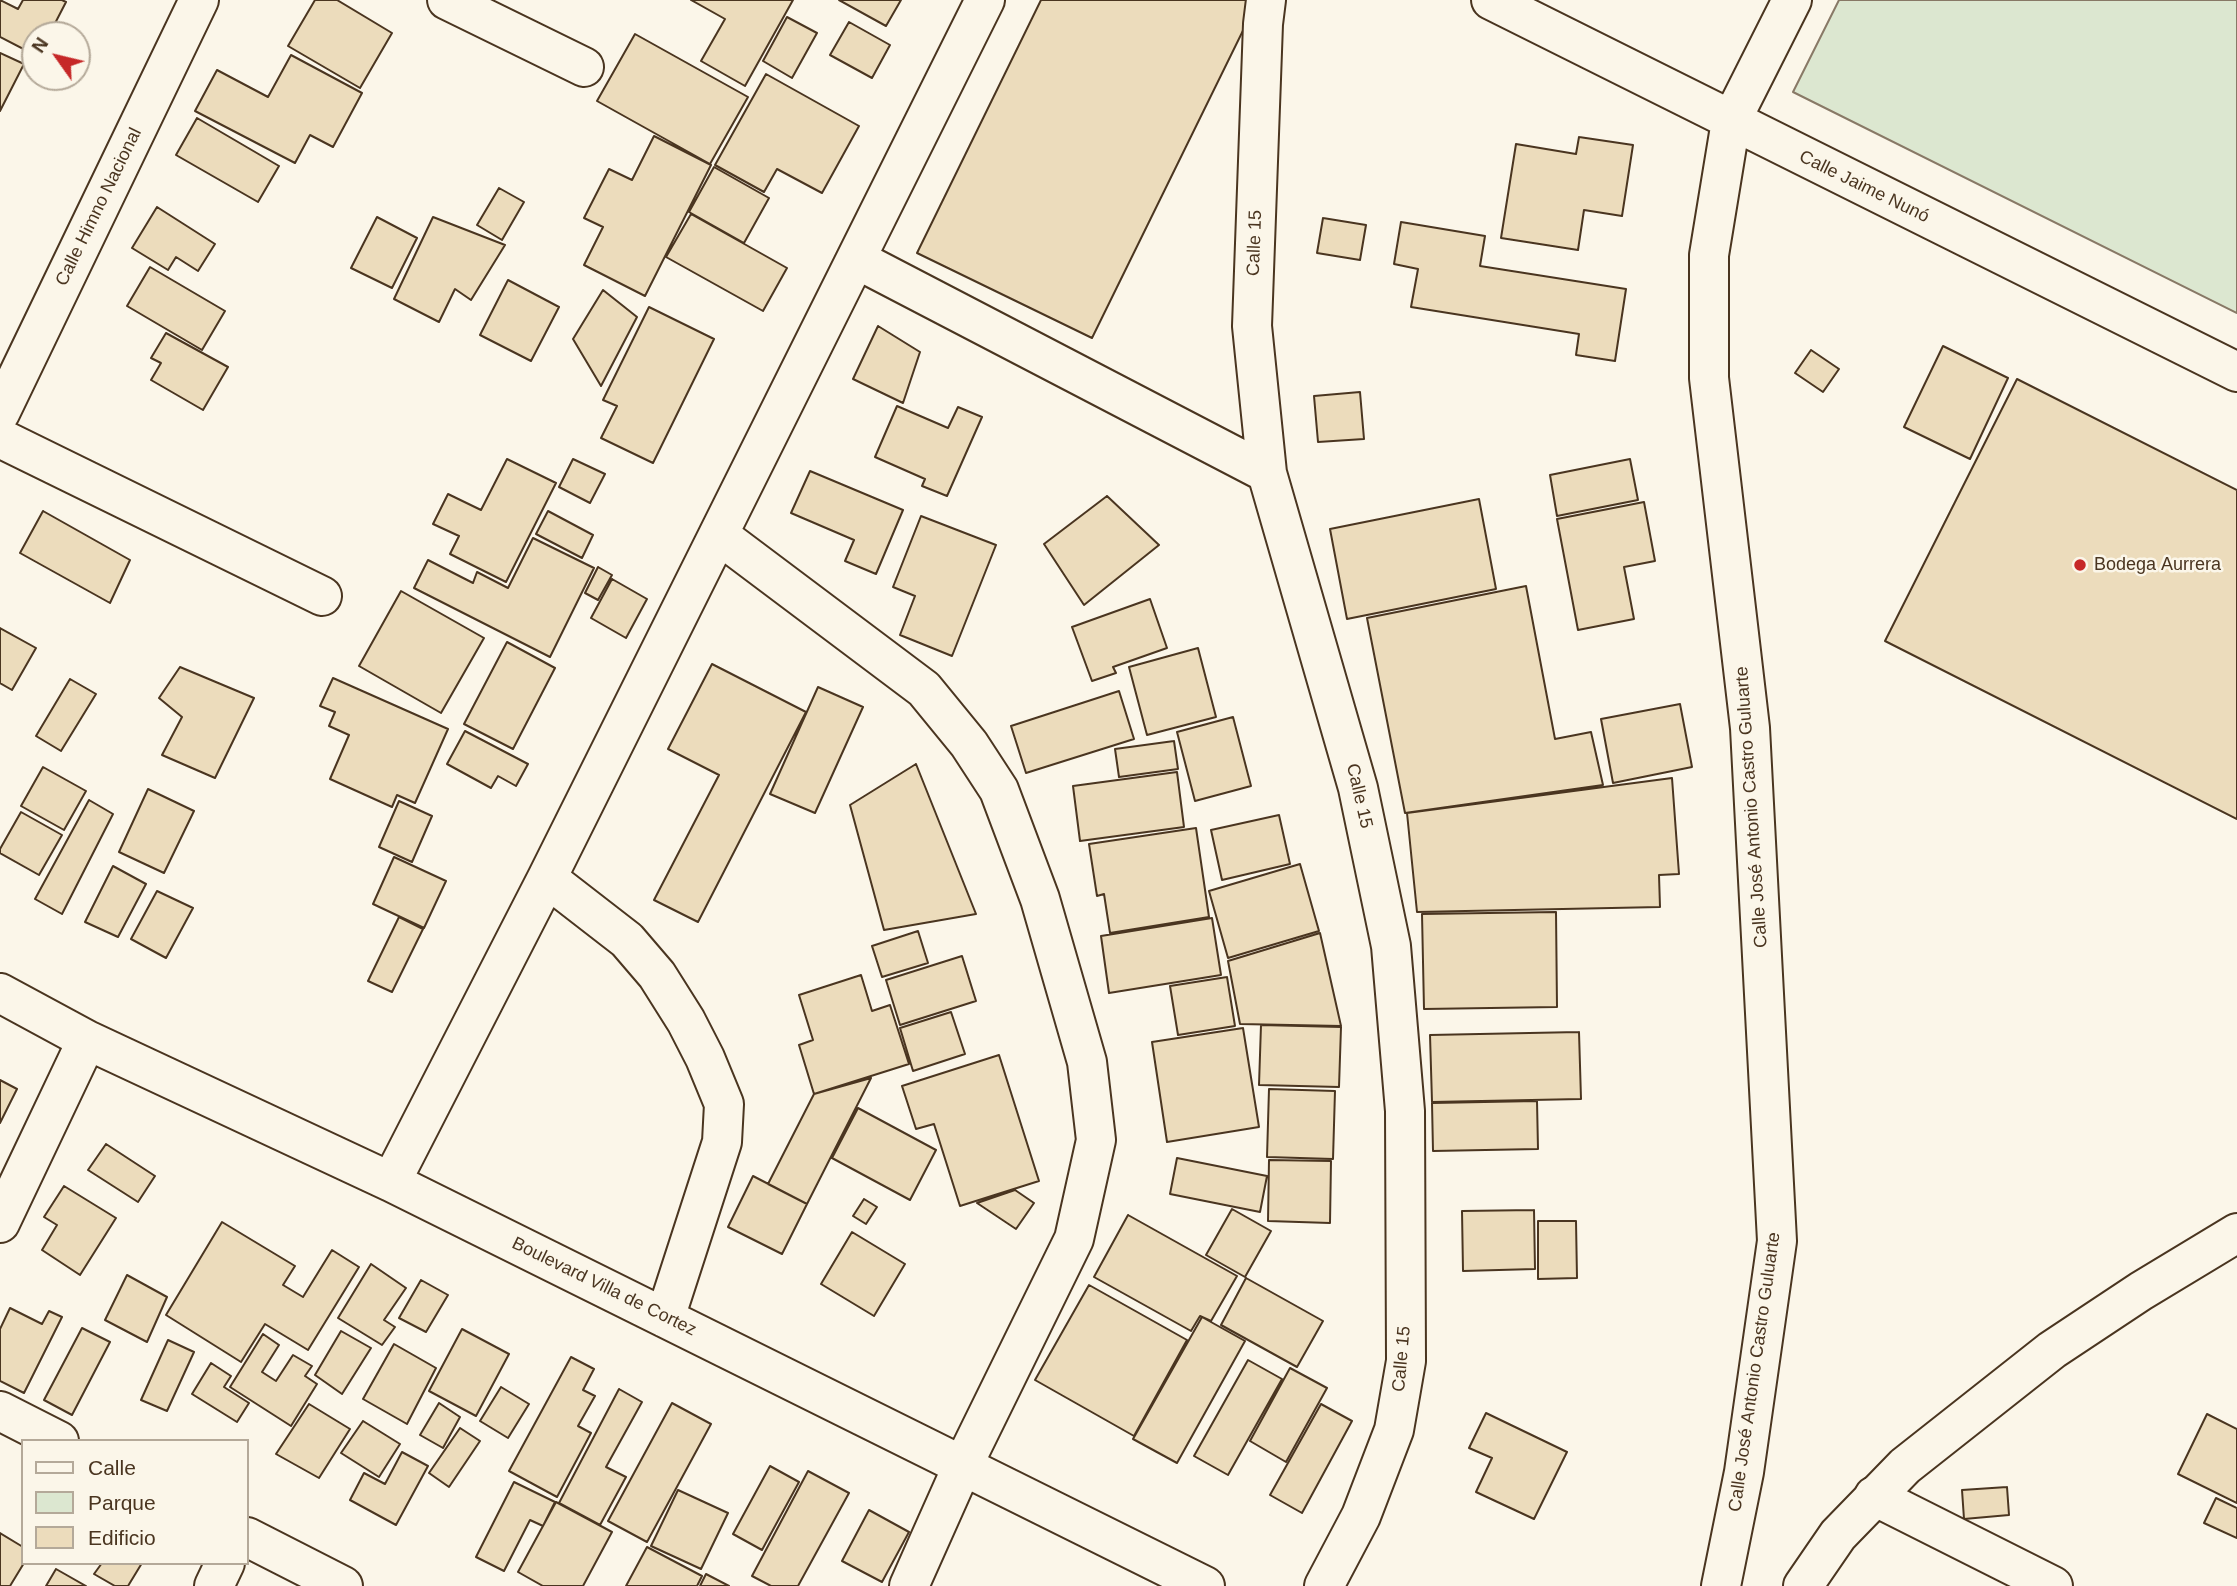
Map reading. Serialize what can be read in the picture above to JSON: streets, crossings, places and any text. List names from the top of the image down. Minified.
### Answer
{"streets":{"street":["Calle Jaime Nunó","Calle Himno Nacional","Calle 15","Calle José Antonio Castro Guluarte","Boulevard Villa de Cortez"]},"crossings":[["Calle Jaime Nunó","Calle José Antonio Castro Guluarte"]],"places":["Bodega Aurrera"],"legend":["Calle","Parque","Edificio"],"north":"top left"}
